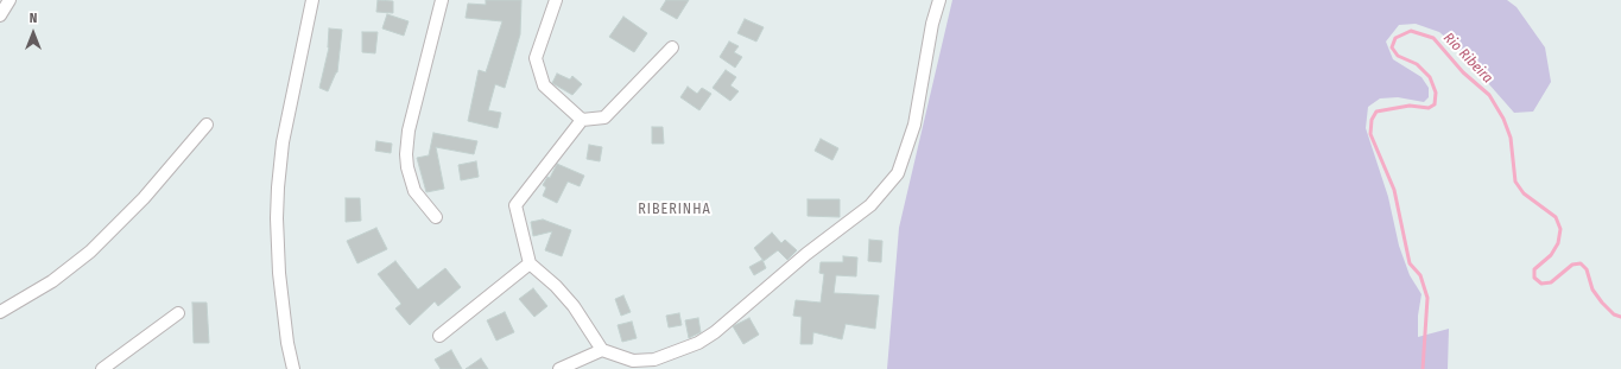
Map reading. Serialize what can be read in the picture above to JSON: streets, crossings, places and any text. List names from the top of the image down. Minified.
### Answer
{"districts":["RIBERINHA"],"water":["Rio Ribeira"],"north":"top"}
